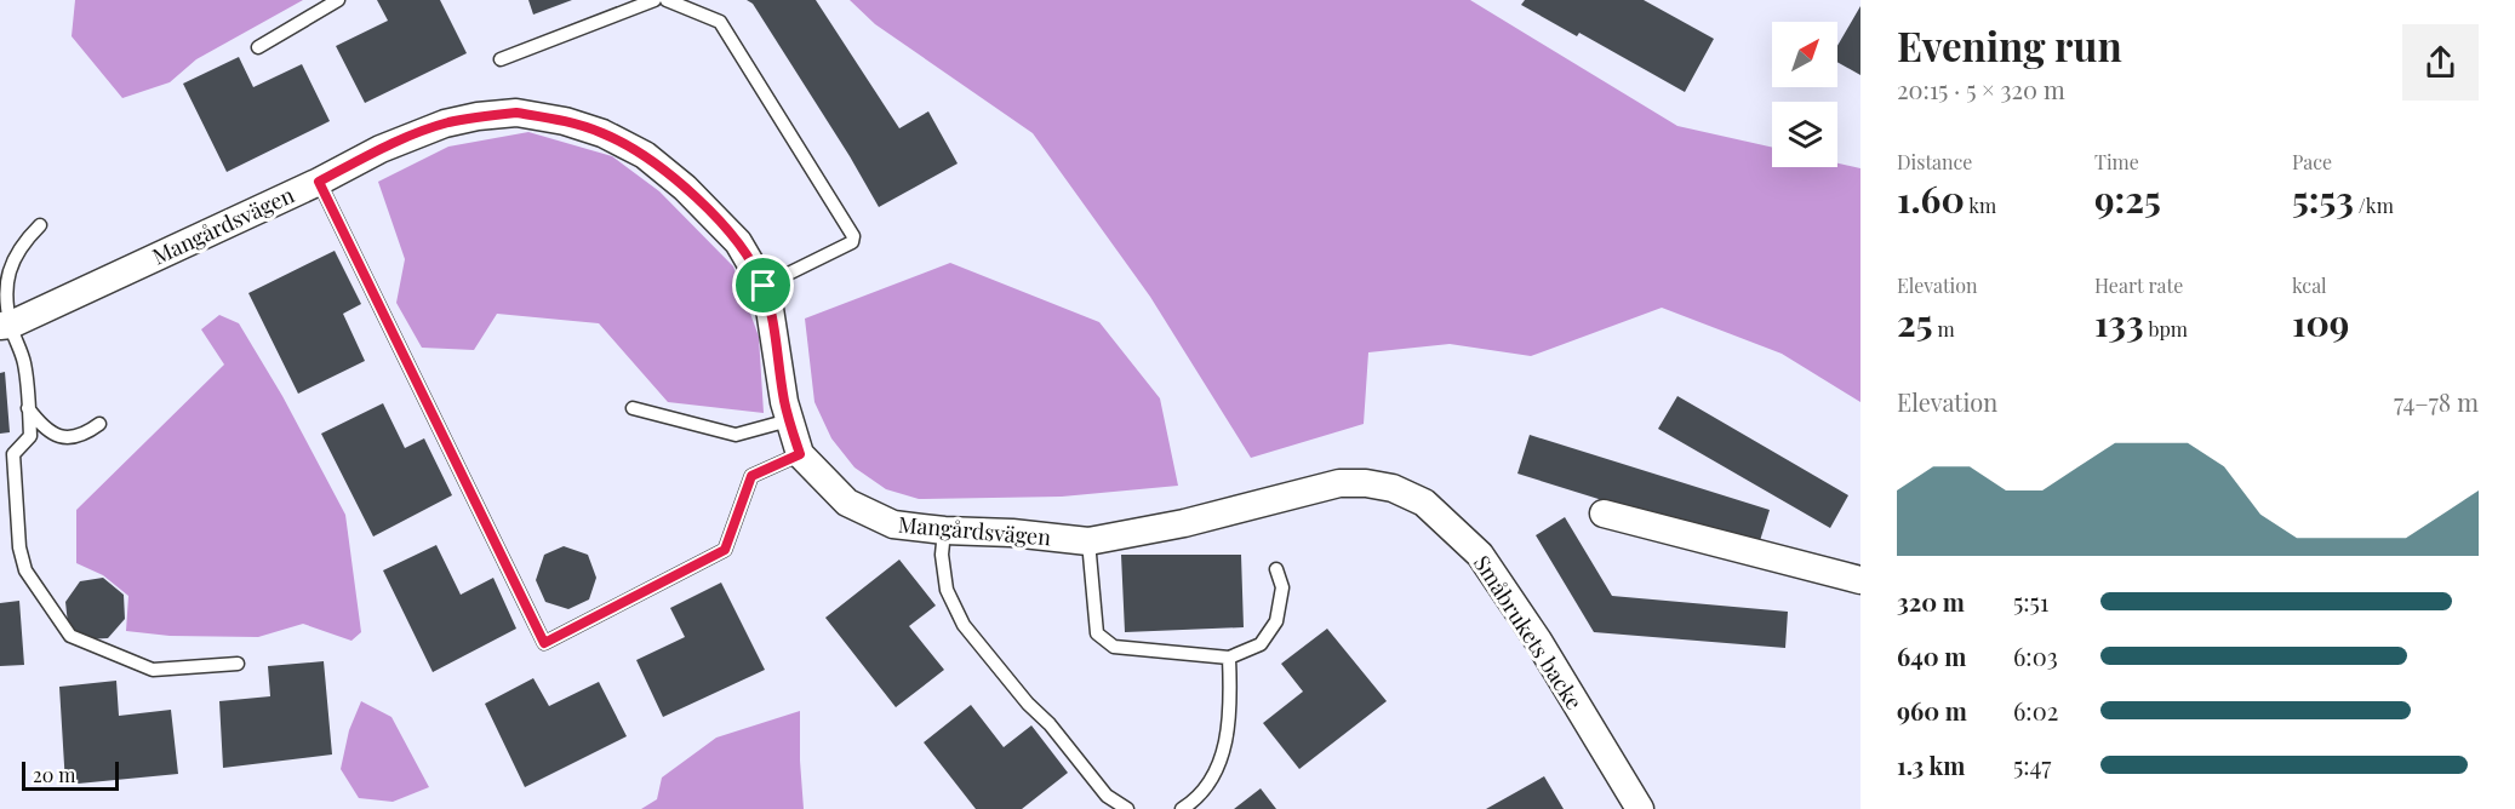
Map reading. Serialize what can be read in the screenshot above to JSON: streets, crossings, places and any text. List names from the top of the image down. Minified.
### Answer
{"streets":{"street":["Mangårdsvägen","Småbrukets backe"]},"crossings":[["Mangårdsvägen","Småbrukets backe"]],"scale_bar":"20 m","north":"top right","page":{"heading":["Evening run","20:15 · 5 × 320 m"],"stats":[["Distance","1.60 km"],["Time","9:25"],["Pace","5:53 /km"],["Elevation","25 m"],["Heart rate","133 bpm"],["kcal","109"]],"chart":["Elevation","74–78 m"],"list":[{"name":"320 m","note":"5:51"},{"name":"640 m","note":"6:03"},{"name":"960 m","note":"6:02"},{"name":"1.3 km","note":"5:47"}],"scale":"20 m"}}
